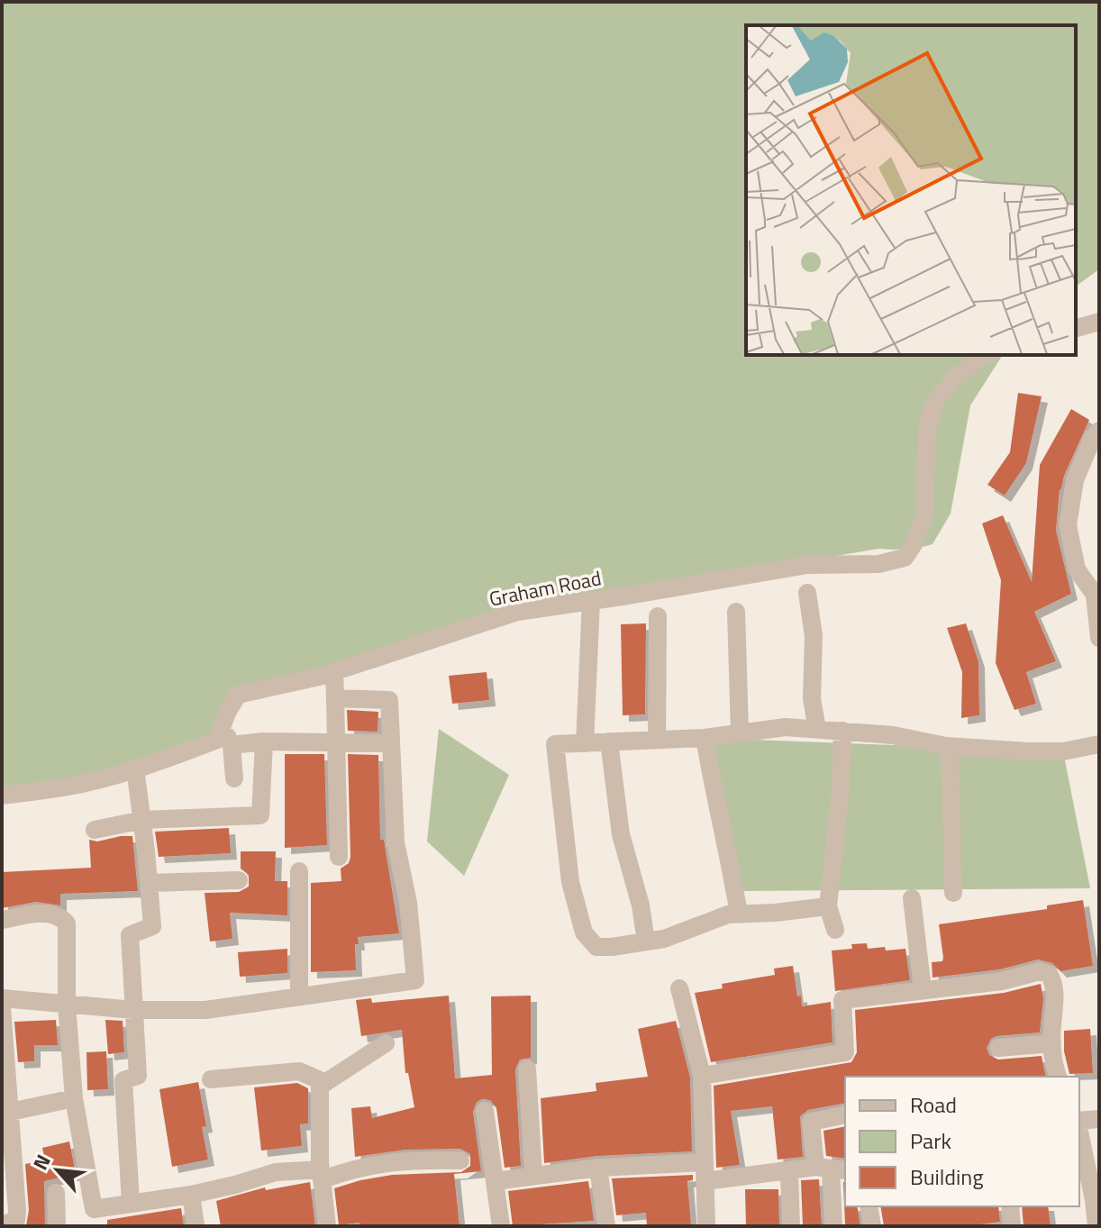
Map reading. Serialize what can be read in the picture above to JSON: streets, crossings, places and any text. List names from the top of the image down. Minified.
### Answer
{"streets":{"street":["Graham Road"]},"legend":["Road","Park","Building"],"north":"top left"}
